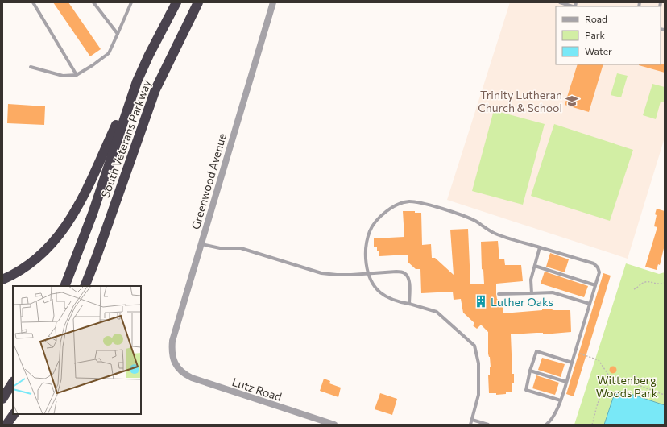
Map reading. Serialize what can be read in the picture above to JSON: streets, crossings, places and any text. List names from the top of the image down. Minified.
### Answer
{"streets":{"highway":["South Veterans Parkway"],"street":["Greenwood Avenue","Lutz Road"]},"crossings":[["Greenwood Avenue","Lutz Road"]],"parks":["Wittenberg Woods Park"],"places":{"school or university":["Trinity Lutheran Church & School"],"building":["Luther Oaks"]},"legend":["Road","Park","Water"]}
